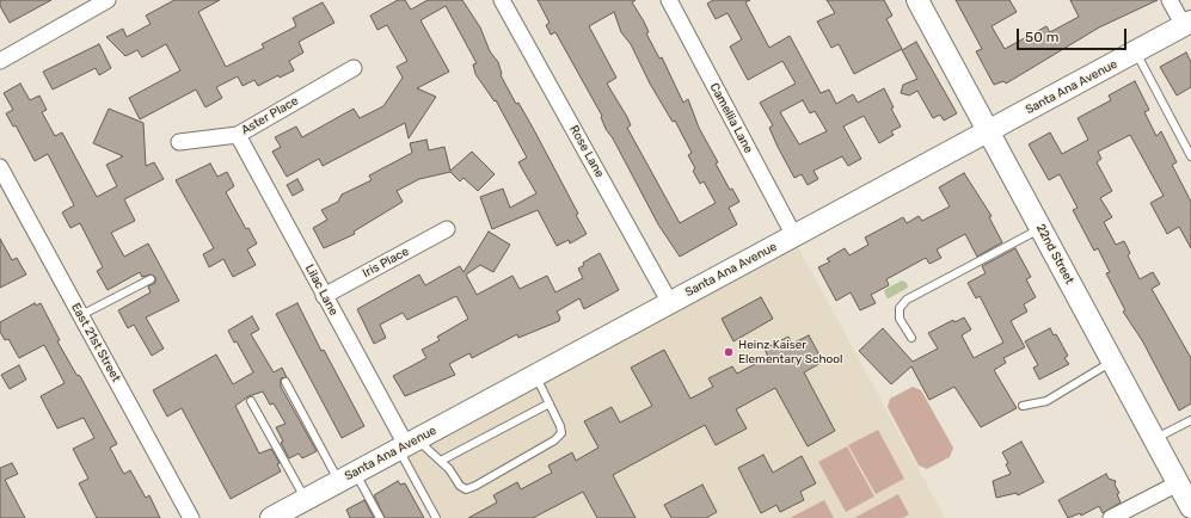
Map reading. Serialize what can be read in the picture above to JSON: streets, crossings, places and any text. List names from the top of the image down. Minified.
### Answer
{"streets":{"street":["Santa Ana Avenue","Aster Place","Camellia Lane","Rose Lane","22nd Street","Iris Place","Lilac Lane","East 21st Street"]},"crossings":[["Santa Ana Avenue","Camellia Lane"],["Santa Ana Avenue","Rose Lane"],["Santa Ana Avenue","22nd Street"],["Santa Ana Avenue","Lilac Lane"],["Aster Place","Lilac Lane"],["Iris Place","Lilac Lane"]],"places":["Heinz Kaiser Elementary School"],"scale_bar":"50 m"}
